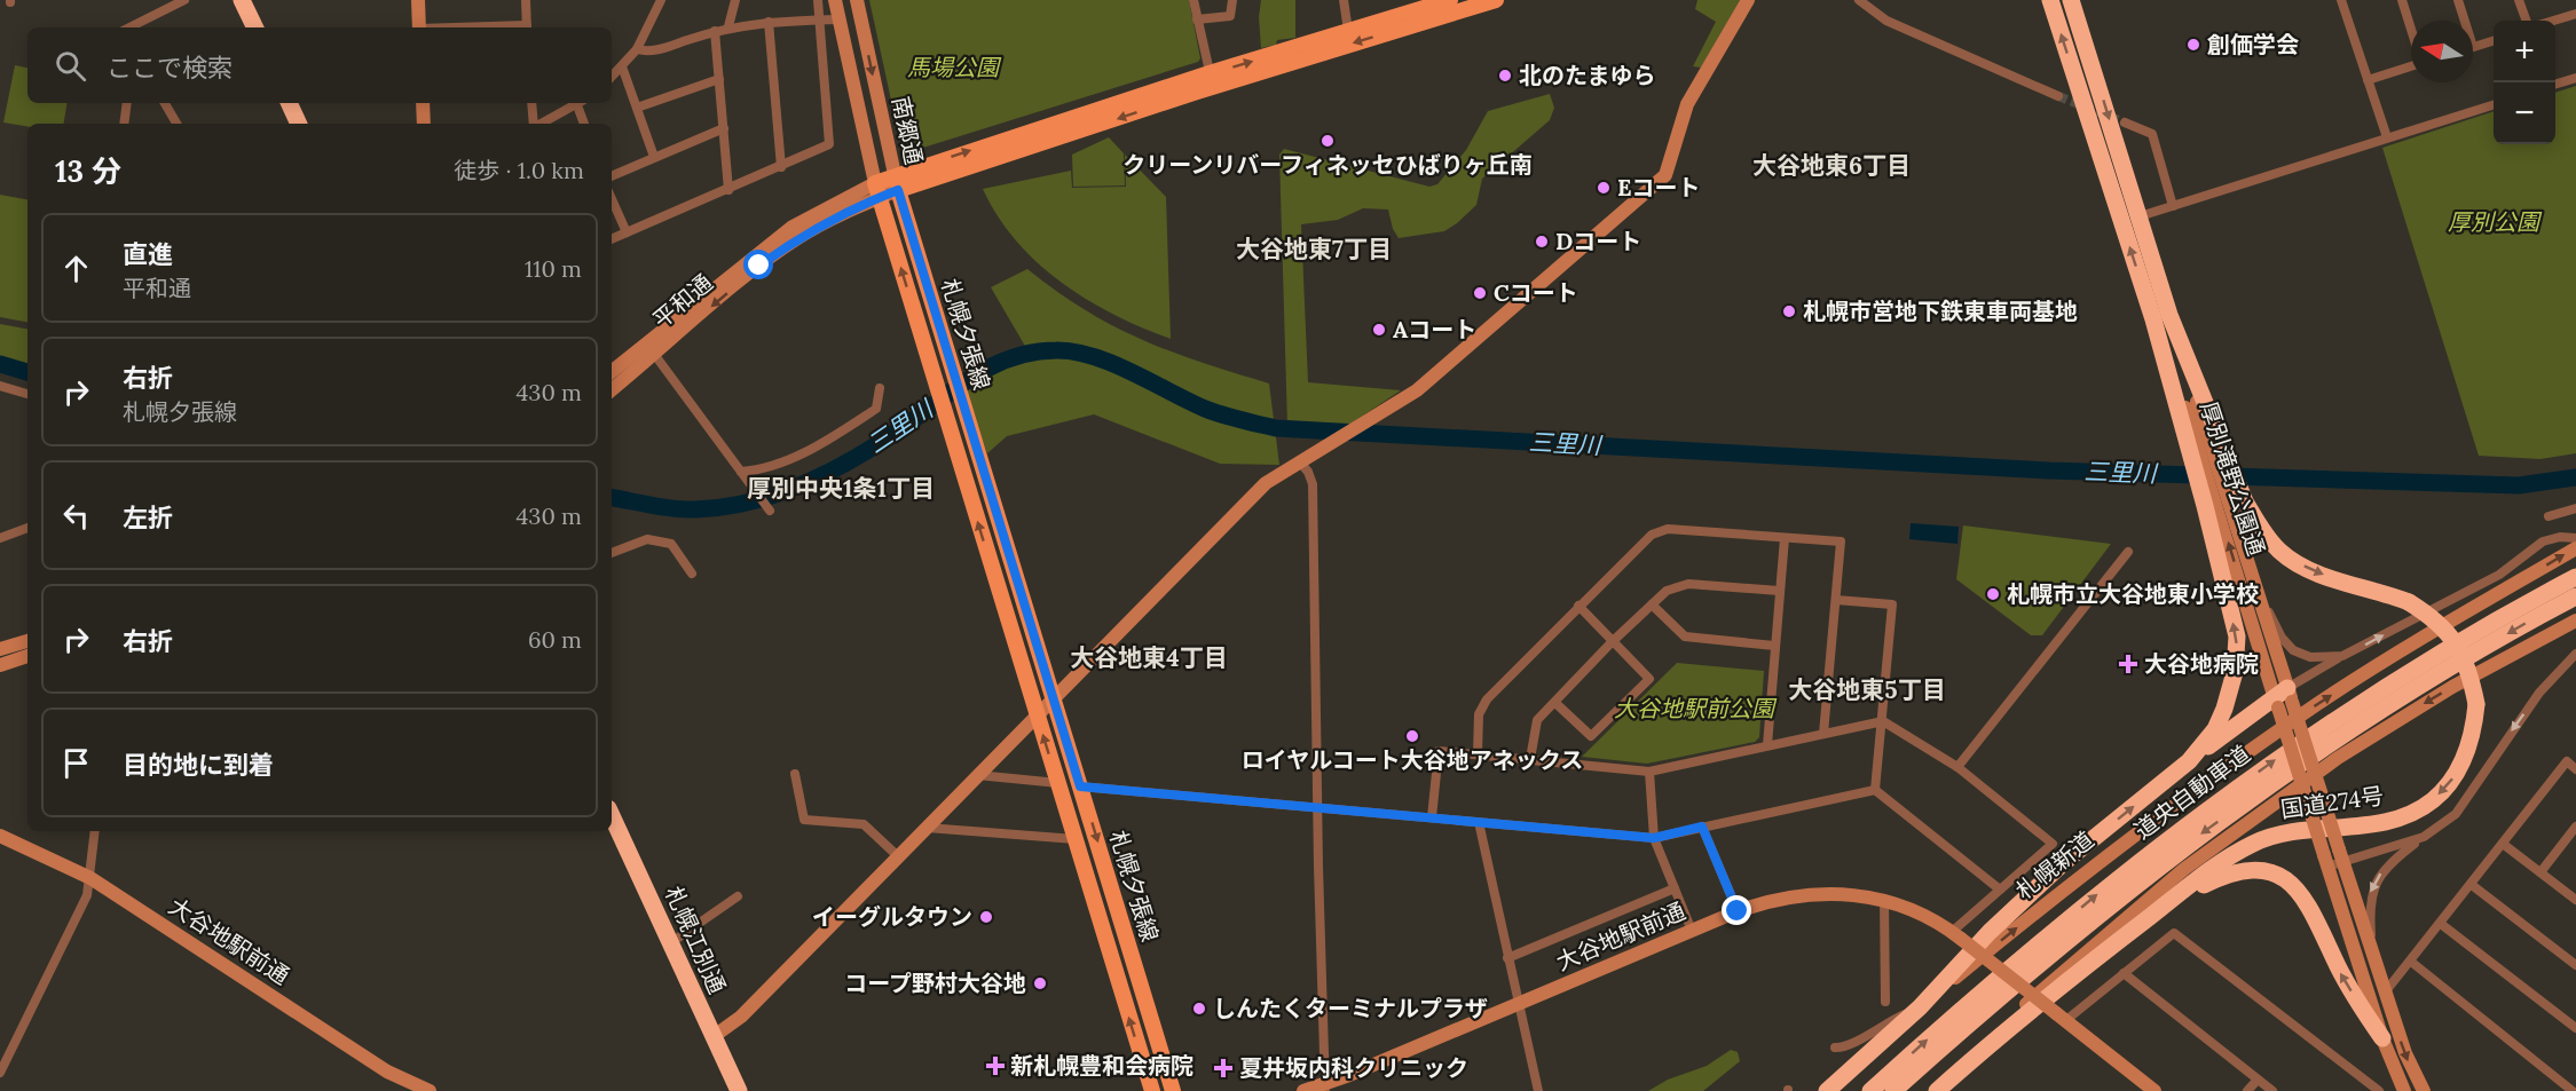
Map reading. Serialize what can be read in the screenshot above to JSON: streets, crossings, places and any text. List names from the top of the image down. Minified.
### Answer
{"streets":{"highway":["道央自動車道","国道274号","札幌新道","札幌江別通"],"main road":["札幌夕張線"],"street":["南郷通","平和通","厚別滝野公園通","大谷地駅前通"]},"crossings":[["南郷通","平和通"],["南郷通","札幌夕張線"],["平和通","札幌夕張線"],["厚別滝野公園通","国道274号"],["国道274号","札幌新道"]],"districts":["大谷地東6丁目","大谷地東7丁目","厚別中央1条1丁目","大谷地東4丁目","大谷地東5丁目"],"water":["三里川"],"parks":["馬場公園","厚別公園","大谷地駅前公園"],"places":{"other":["創価学会","北のたまゆら","クリーンリバーフィネッセひばりヶ丘南","Eコート","Dコート","Cコート","札幌市営地下鉄東車両基地","Aコート","札幌市立大谷地東小学校","ロイヤルコート大谷地アネックス","イーグルタウン","コープ野村大谷地","しんたくターミナルプラザ"],"health":["大谷地病院","新札幌豊和会病院","夏井坂内科クリニック"]},"north":"left","page":{"map_buttons":["+","−"],"search":"ここで検索","heading":["13 分","徒歩 · 1.0 km"],"list":[["直進","平和通","110 m"],["右折","札幌夕張線","430 m"],["左折","430 m"],["右折","60 m"],"目的地に到着"]}}
